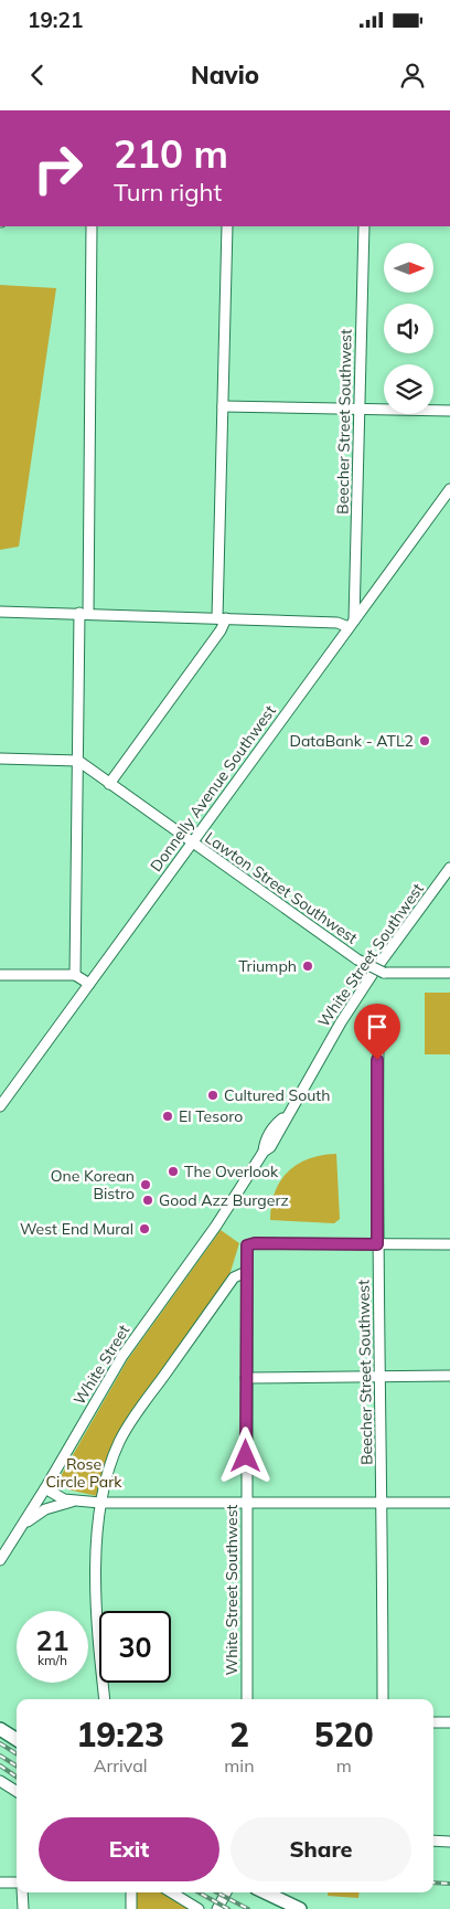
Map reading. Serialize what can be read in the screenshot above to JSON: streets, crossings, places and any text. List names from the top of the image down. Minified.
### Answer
{"streets":{"street":["Beecher Street Southwest","Donnelly Avenue Southwest","Lawton Street Southwest","White Street Southwest","White Street"]},"crossings":[["Beecher Street Southwest","Donnelly Avenue Southwest"],["Beecher Street Southwest","White Street Southwest"],["Donnelly Avenue Southwest","Lawton Street Southwest"],["White Street Southwest","White Street"]],"parks":["Rose Circle Park"],"places":["DataBank - ATL2","Triumph","Cultured South","El Tesoro","The Overlook","One Korean Bistro","Good Azz Burgerz","West End Mural"],"north":"right","page":{"status":"19:21","header":"Navio","turn":["210 m","Turn right"],"speed":"21 km/h","limit":"30","eta":["19:23","Arrival","2","min","520","m"],"buttons":["Exit","Share"]}}
